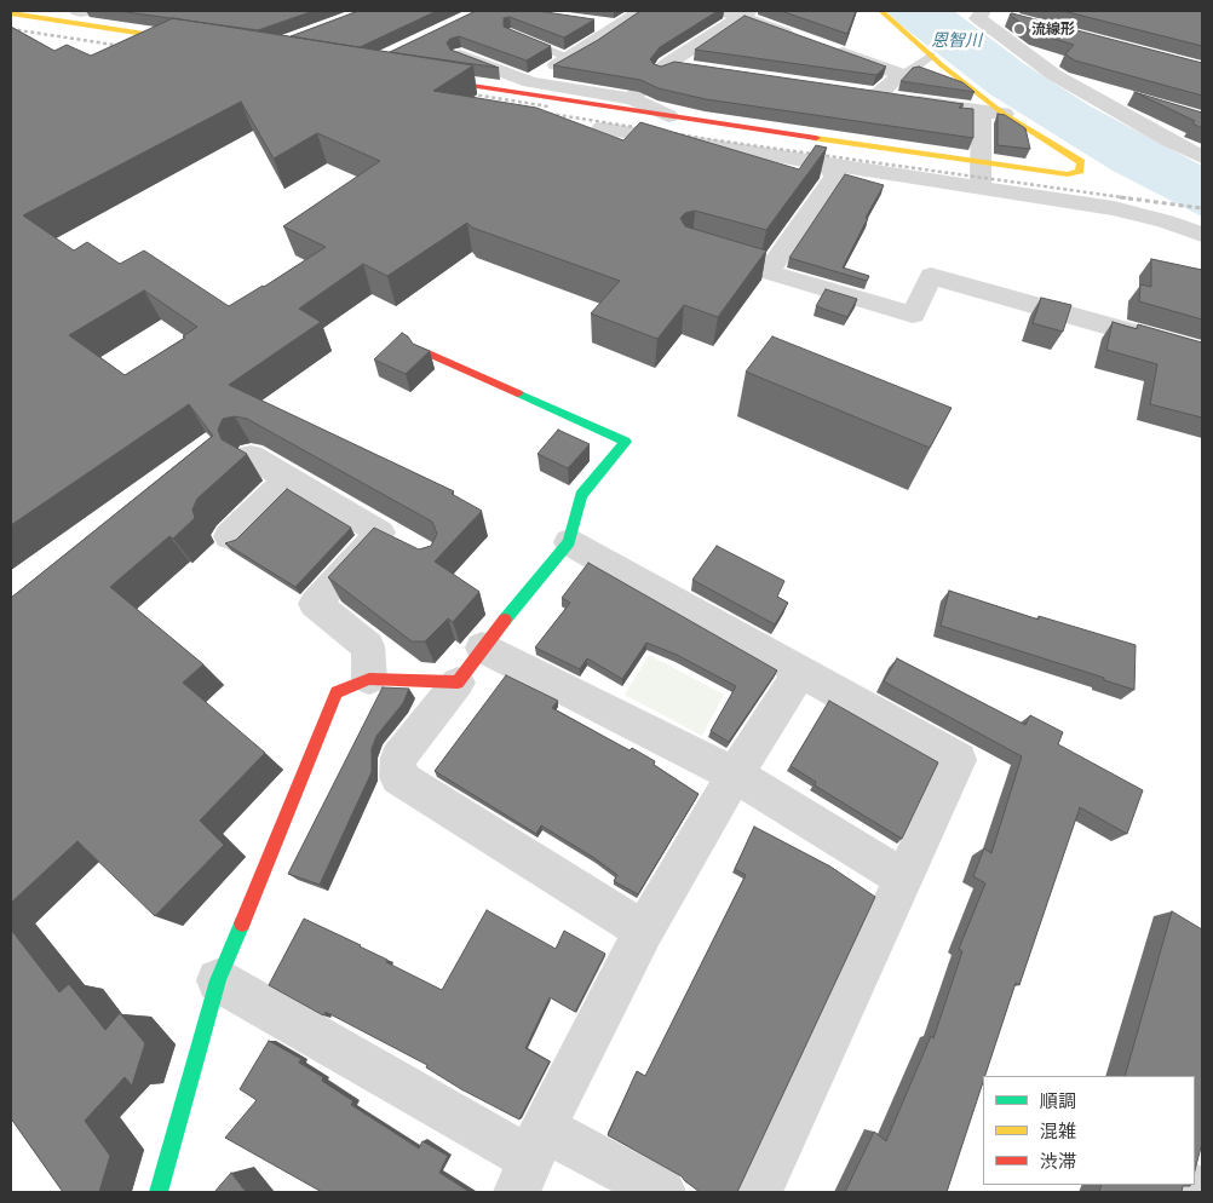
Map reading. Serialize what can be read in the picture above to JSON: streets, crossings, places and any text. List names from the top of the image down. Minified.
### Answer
{"water":["恩智川"],"places":["流線形"],"legend":["順調","混雑","渋滞"]}
